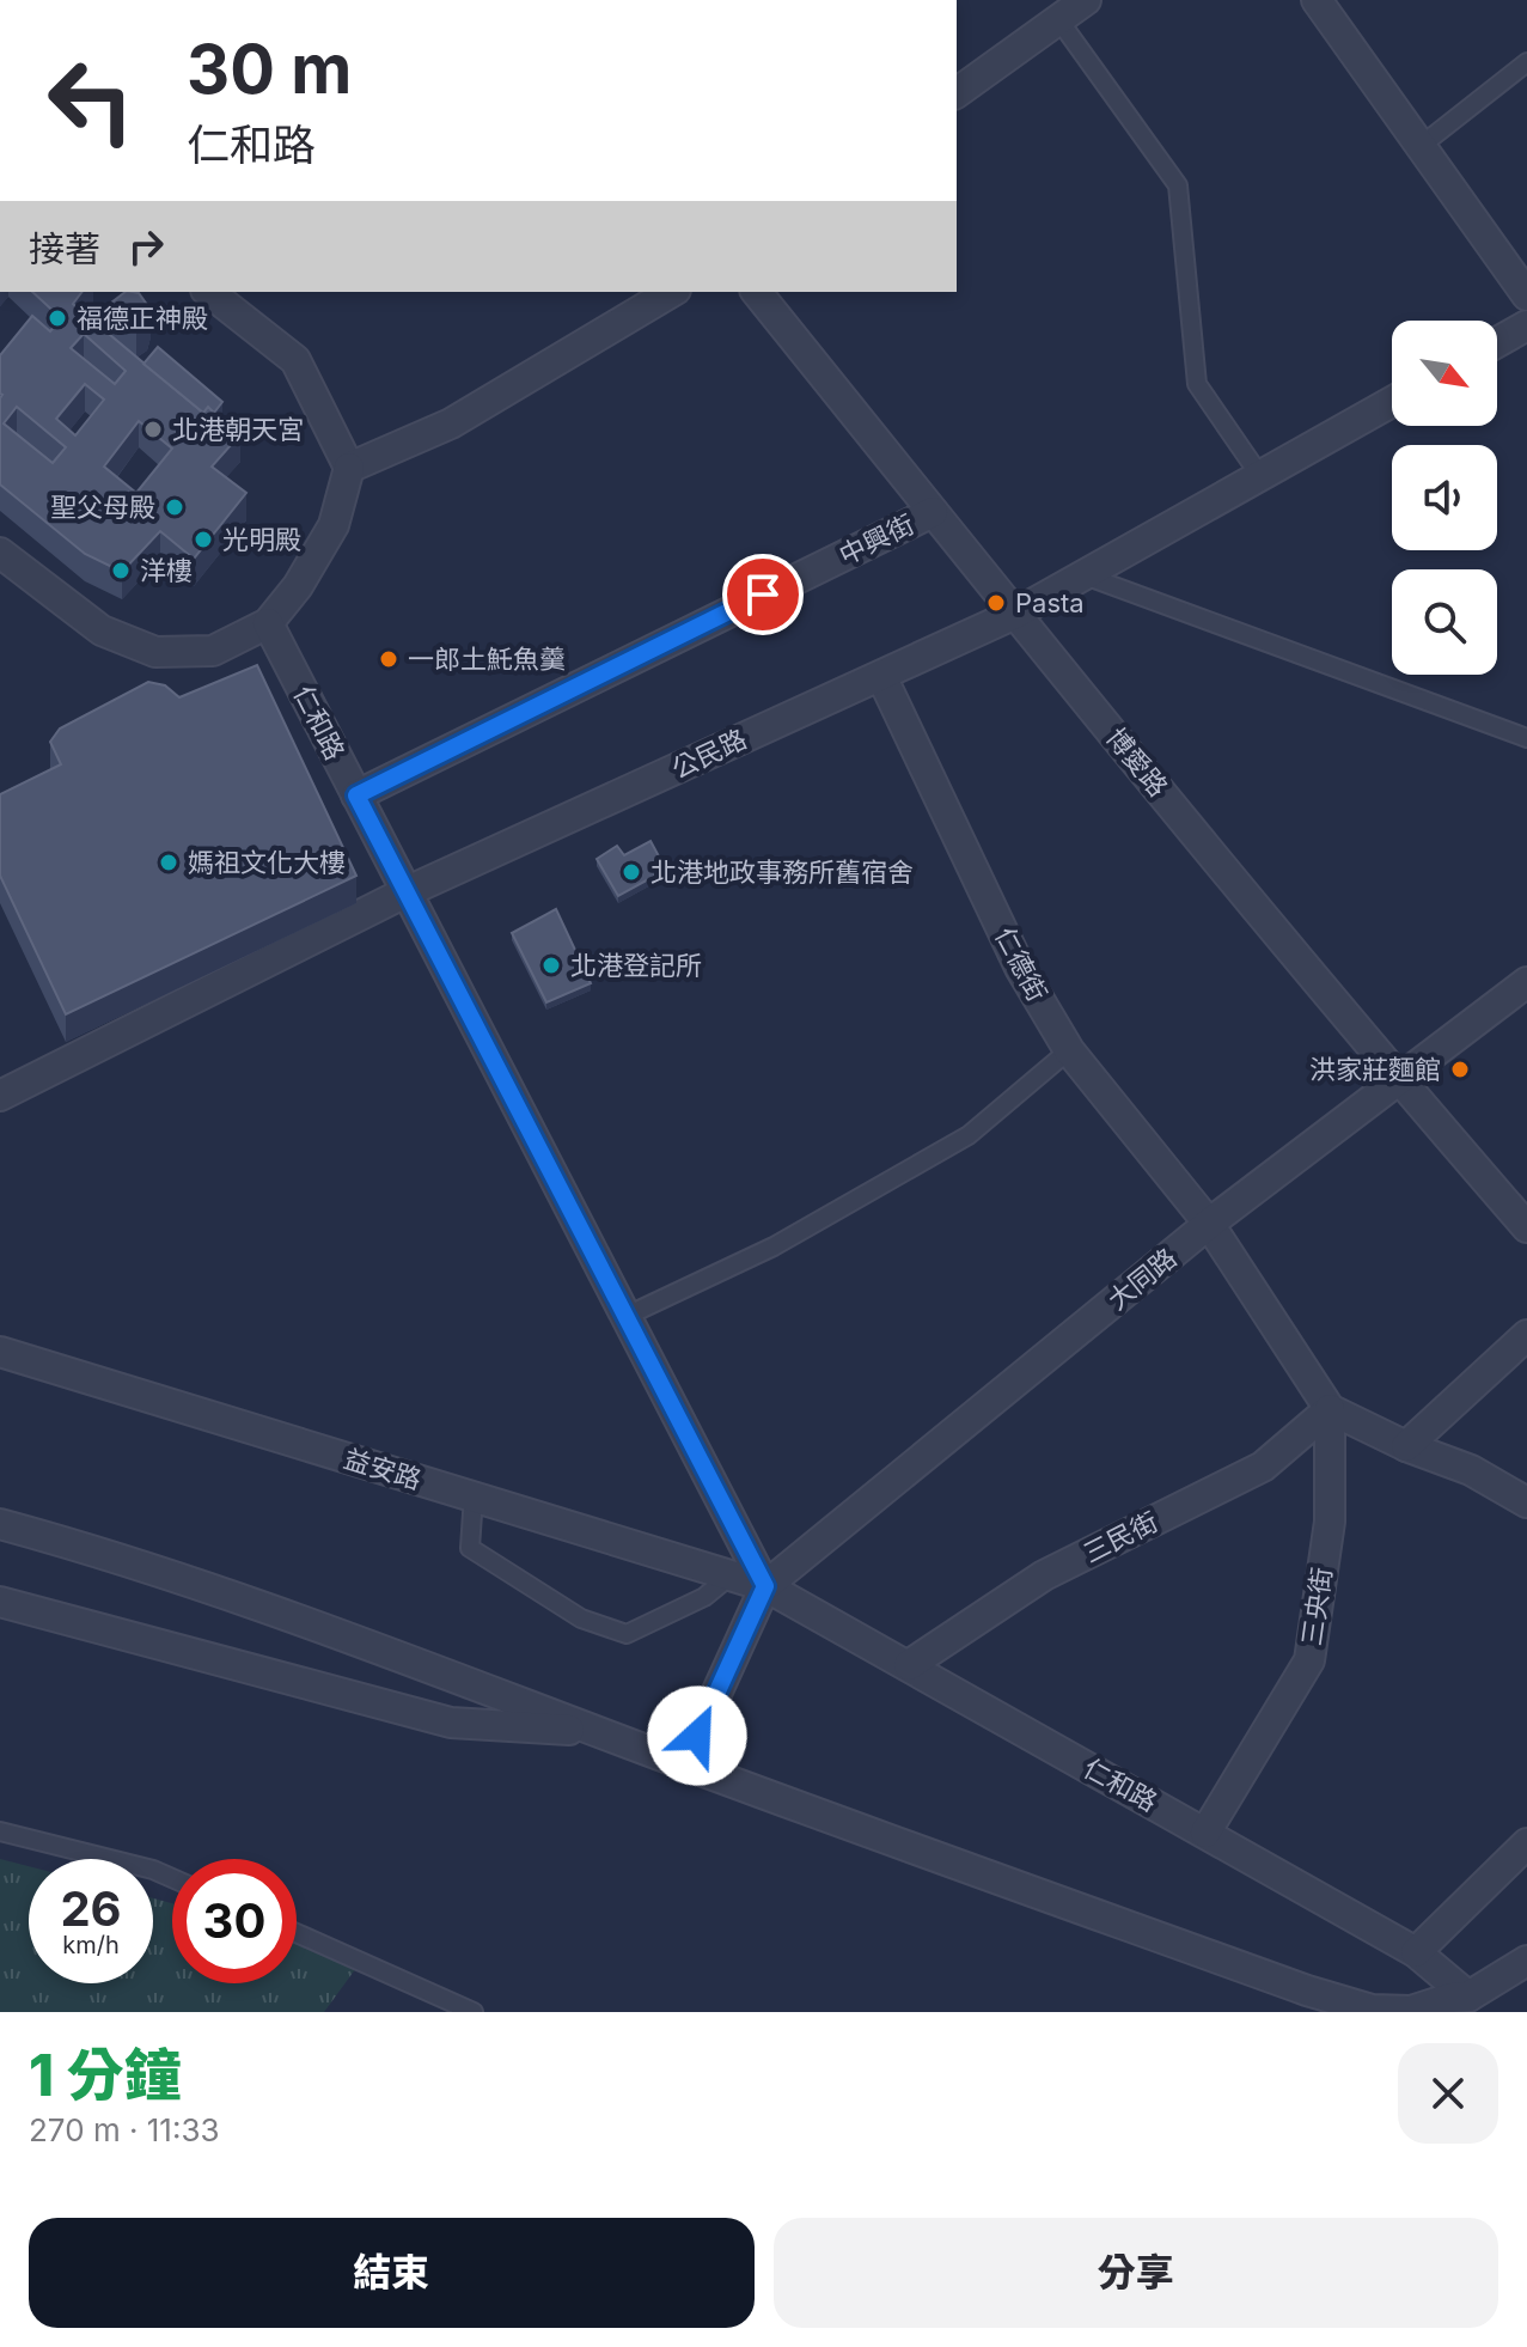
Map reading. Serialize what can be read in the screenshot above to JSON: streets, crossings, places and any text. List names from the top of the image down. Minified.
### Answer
{"streets":{"street":["中興街","仁和路","公民路","博愛路","仁德街","大同路","益安路","三民街","三央街"]},"crossings":[["中興街","仁和路"],["中興街","博愛路"],["仁和路","公民路"],["仁和路","大同路"],["仁和路","益安路"],["仁和路","三民街"],["仁和路","三央街"],["公民路","博愛路"],["公民路","仁德街"],["博愛路","大同路"],["仁德街","大同路"],["仁德街","三民街"],["仁德街","三央街"],["大同路","益安路"],["三民街","三央街"]],"places":["福德正神殿","北港朝天宮","聖父母殿","光明殿","洋樓","Pasta","一郎土魠魚羹","媽祖文化大樓","北港地政事務所舊宿舍","北港登記所","洪家莊麵館"],"north":"bottom right","page":{"turn":["30 m","仁和路"],"then":"接著","speed":"26 km/h","limit":"30","heading":["1 分鐘","270 m · 11:33"],"buttons":["結束","分享"]}}
